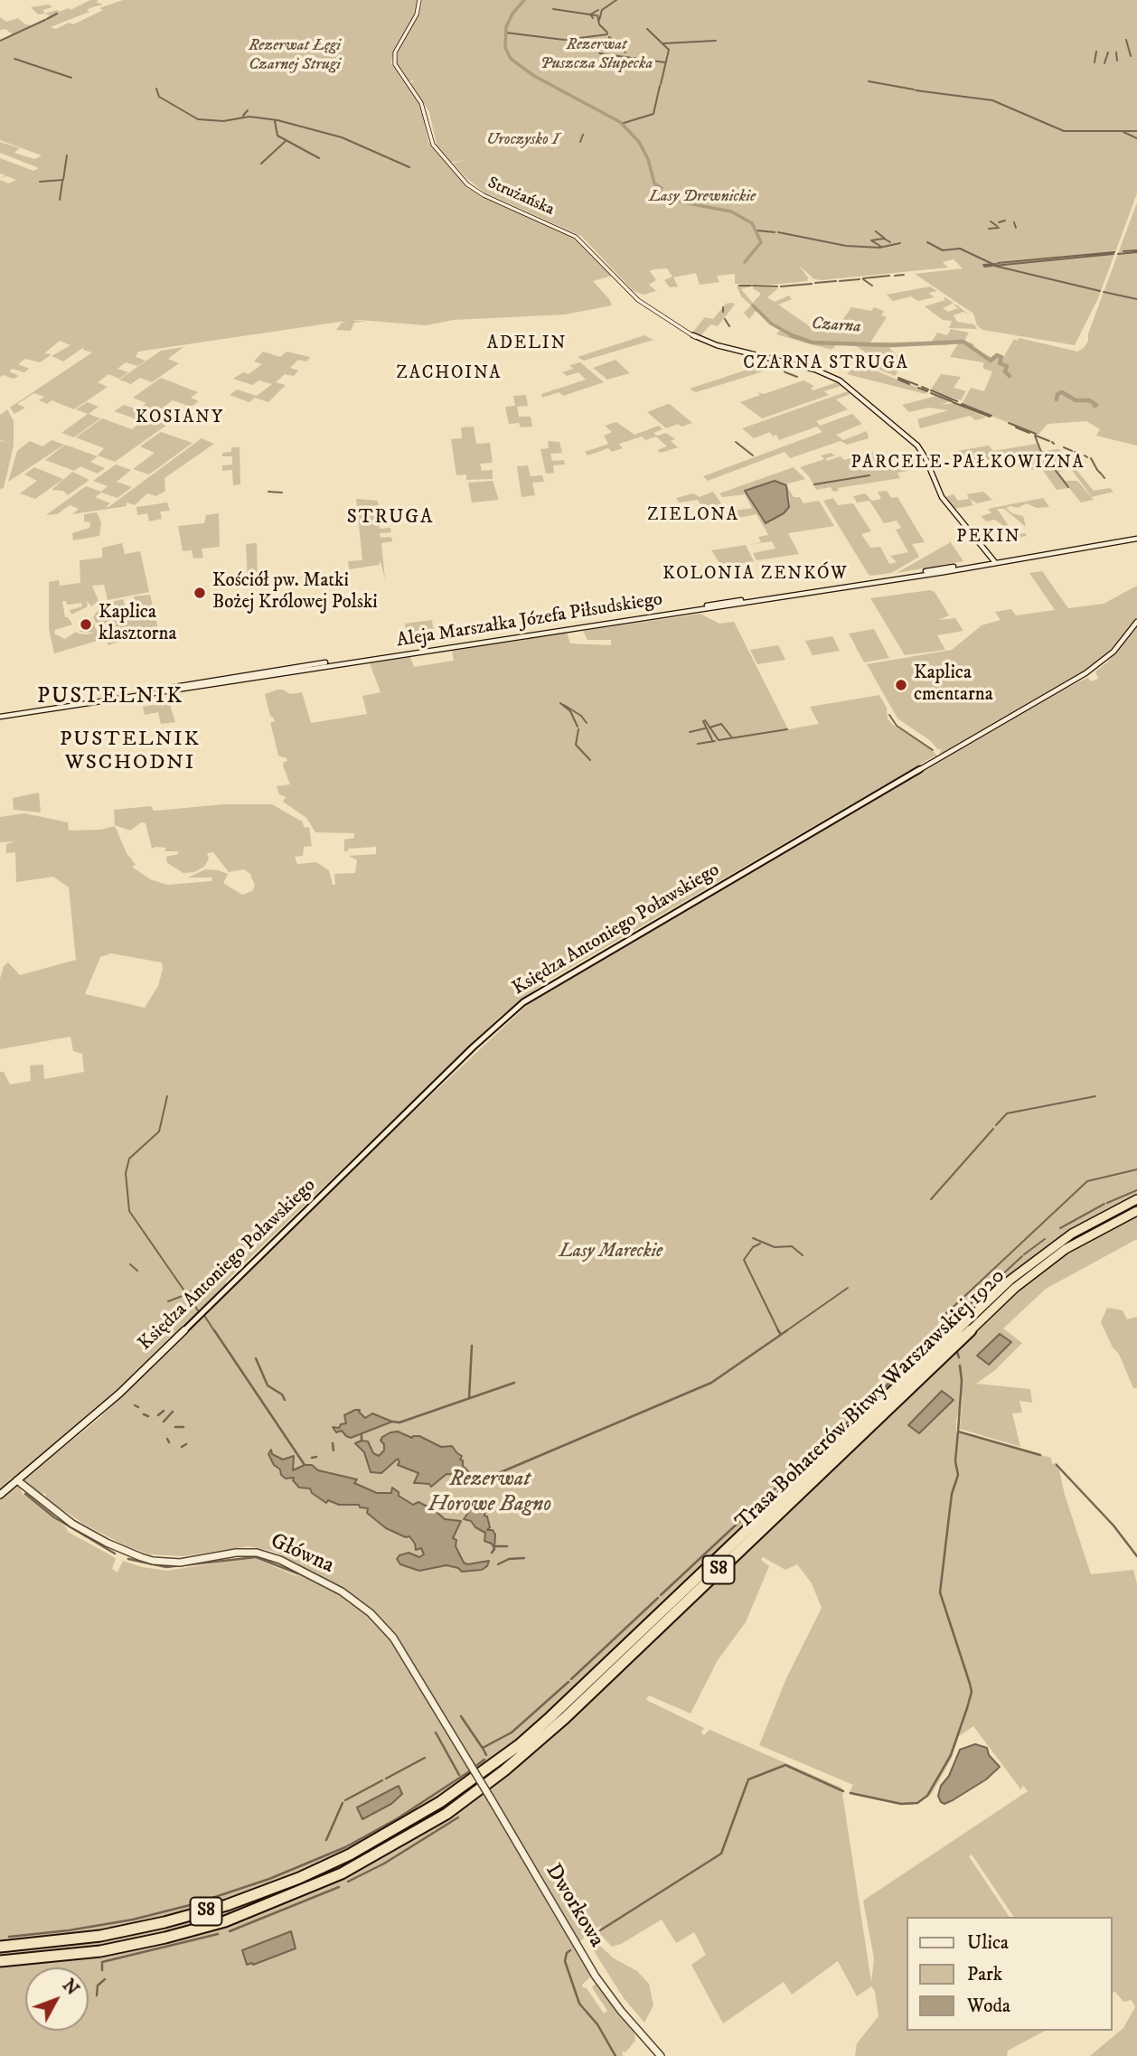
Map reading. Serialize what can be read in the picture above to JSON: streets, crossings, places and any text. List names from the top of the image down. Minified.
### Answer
{"streets":{"highway":["Trasa Bohaterów Bitwy Warszawskiej 1920","S8"],"main road":["Strużańska","Aleja Marszałka Józefa Piłsudskiego","Księdza Antoniego Poławskiego","Główna","Dworkowa"]},"crossings":[["Strużańska","Aleja Marszałka Józefa Piłsudskiego"],["Księdza Antoniego Poławskiego","Główna"],["Główna","Dworkowa"]],"districts":["ADELIN","CZARNA STRUGA","ZACHOINA","KOSIANY","PARCELE-PAŁKOWIZNA","ZIELONA","STRUGA","PEKIN","KOLONIA ZENKÓW","PUSTELNIK","PUSTELNIK WSCHODNI"],"water":["Czarna"],"parks":["Rezerwat Puszcza Słupecka","Rezerwat Łęgi Czarnej Strugi","Uroczysko I","Lasy Drewnickie","Lasy Mareckie","Rezerwat Horowe Bagno"],"places":["Kościół pw. Matki Bożej Królowej Polski","Kaplica klasztorna","Kaplica cmentarna"],"legend":["Ulica","Park","Woda"],"north":"top right"}
